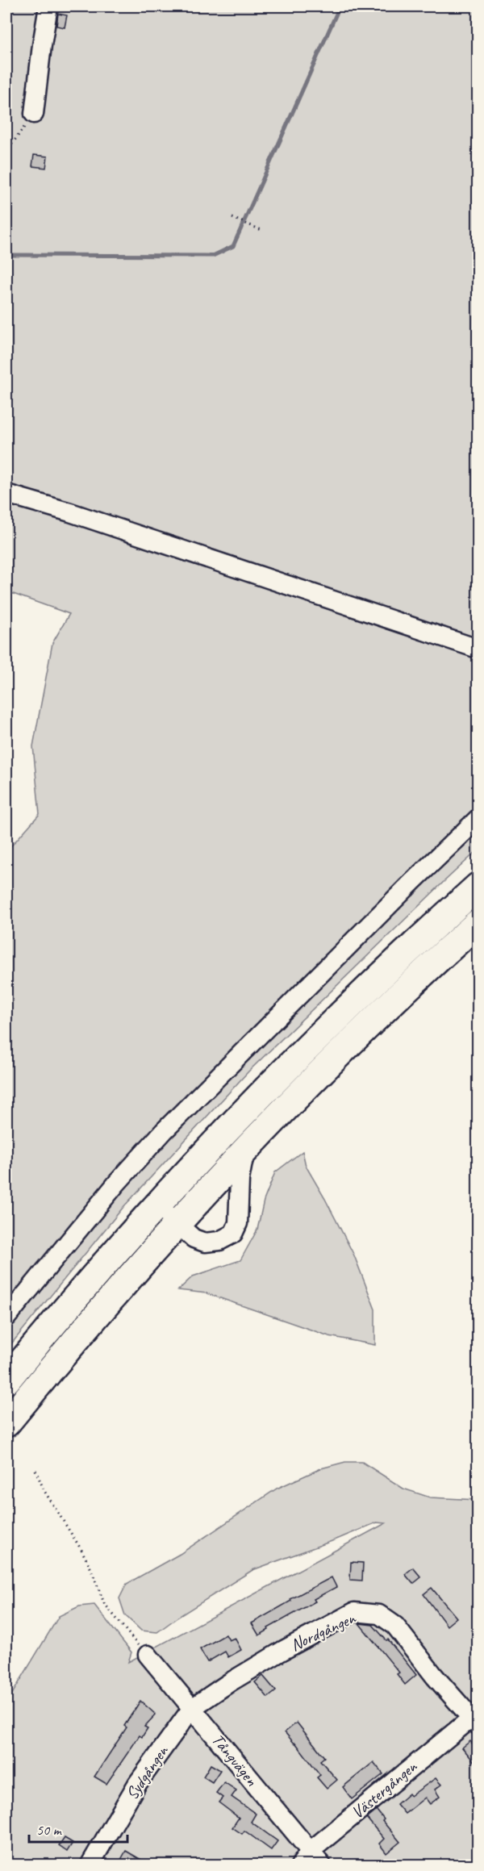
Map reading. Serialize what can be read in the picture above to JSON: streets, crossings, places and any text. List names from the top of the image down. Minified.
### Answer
{"streets":{"street":["Nordgången","Tångvägen","Sydgången","Västergången"]},"crossings":[["Nordgången","Tångvägen"],["Nordgången","Sydgången"],["Nordgången","Västergången"],["Tångvägen","Sydgången"],["Tångvägen","Västergången"]],"scale_bar":"50 m"}
